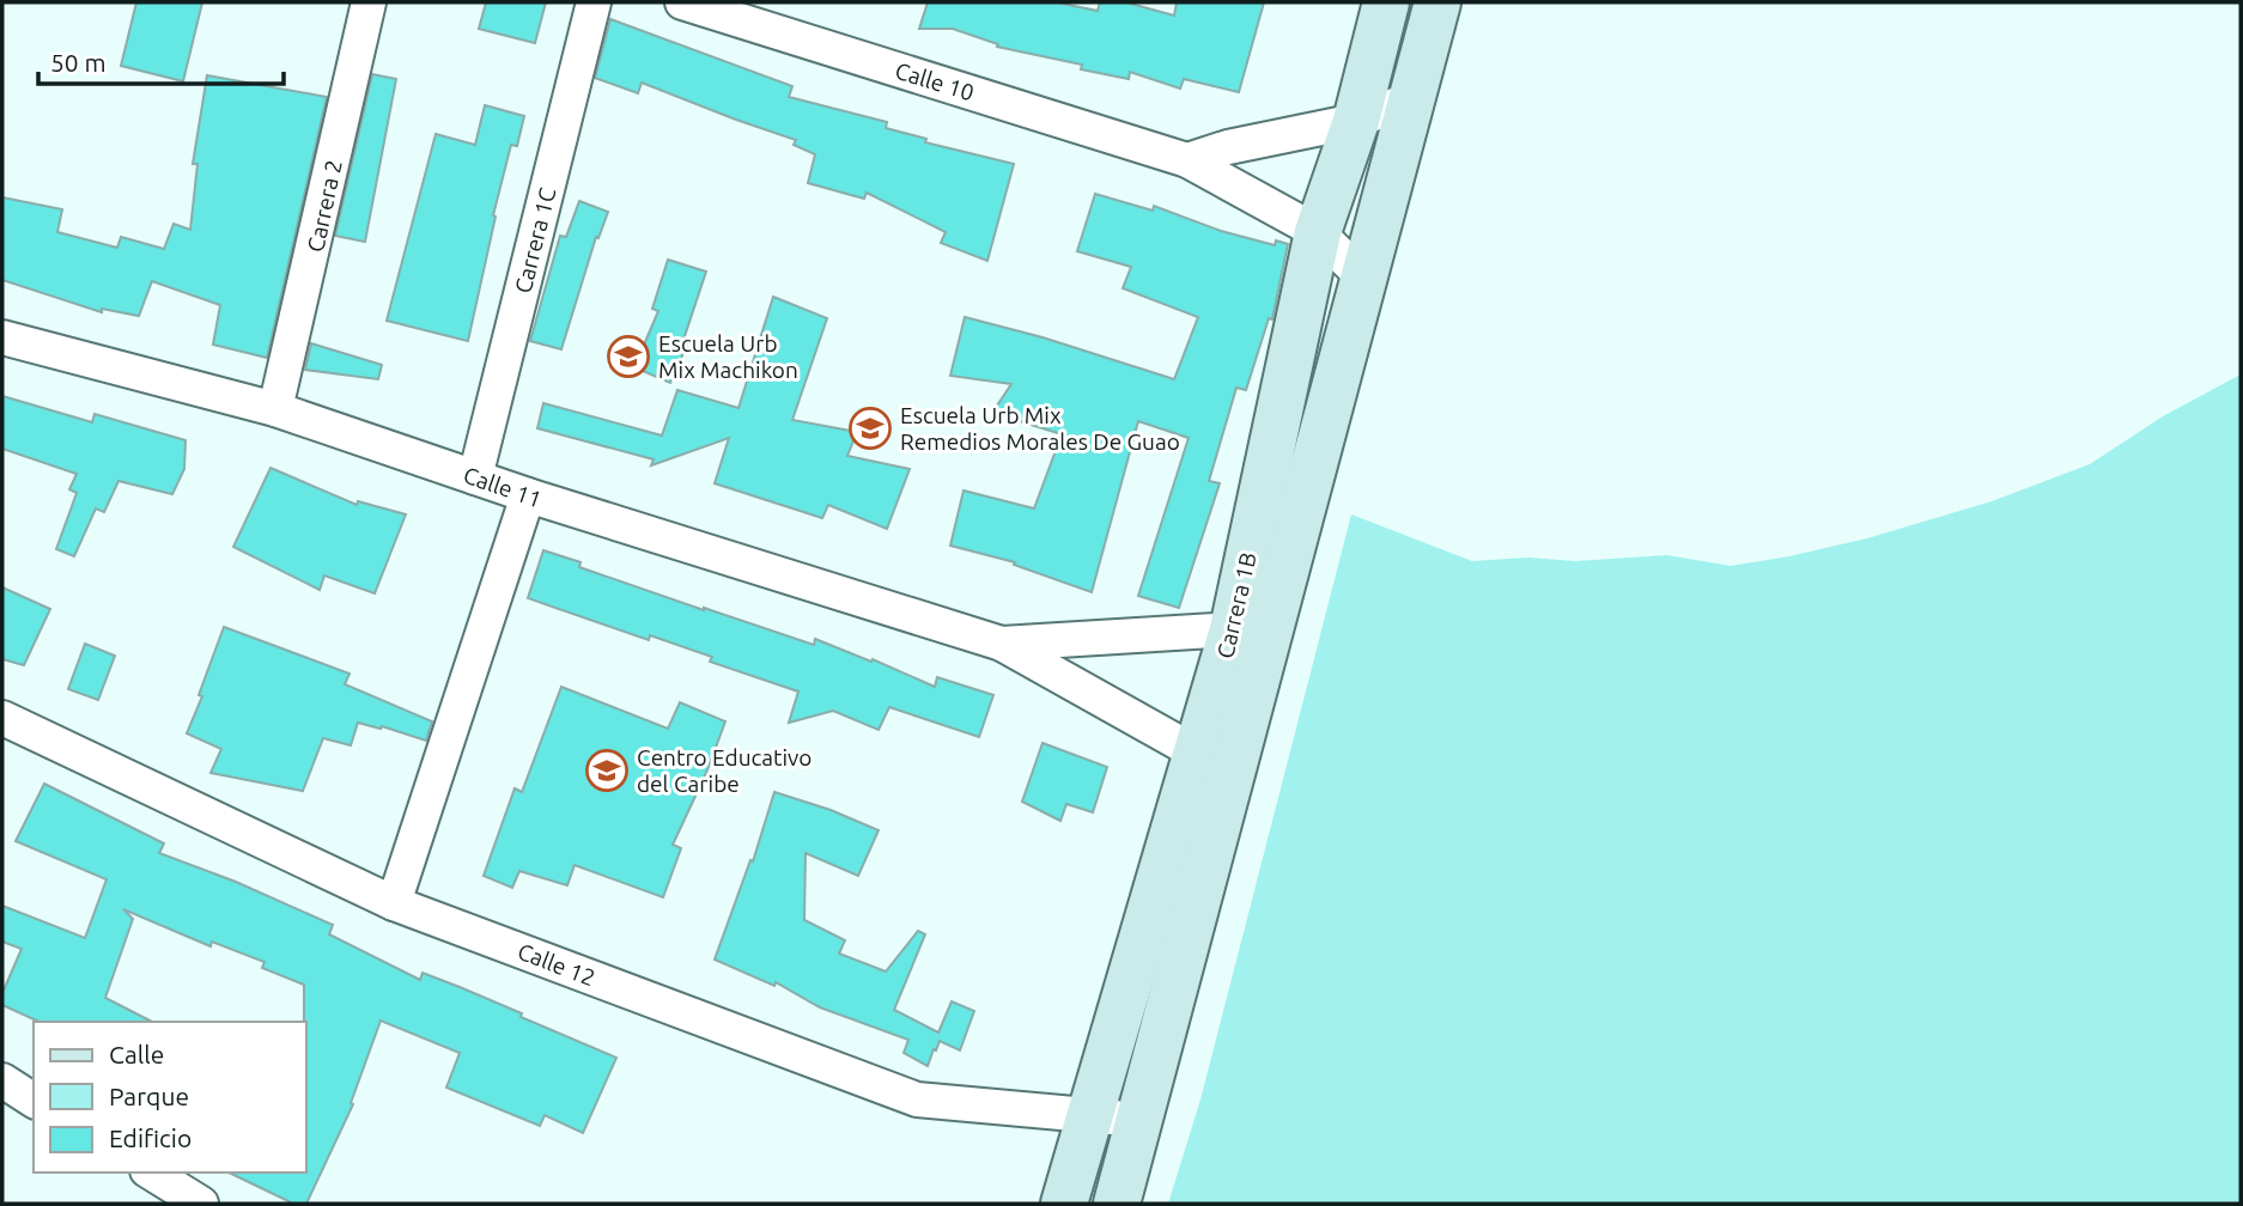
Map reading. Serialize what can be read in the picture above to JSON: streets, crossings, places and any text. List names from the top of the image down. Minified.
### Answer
{"streets":{"street":["Calle 10","Carrera 2","Carrera 1C","Calle 11","Carrera 1B","Calle 12"]},"crossings":[["Calle 10","Carrera 1B"],["Carrera 2","Calle 11"],["Carrera 1C","Calle 11"],["Carrera 1B","Calle 12"]],"places":{"school or university":["Escuela Urb Mix Machikon","Escuela Urb Mix Remedios Morales De Guao","Centro Educativo del Caribe"]},"legend":["Calle","Parque","Edificio"],"scale_bar":"50 m"}
